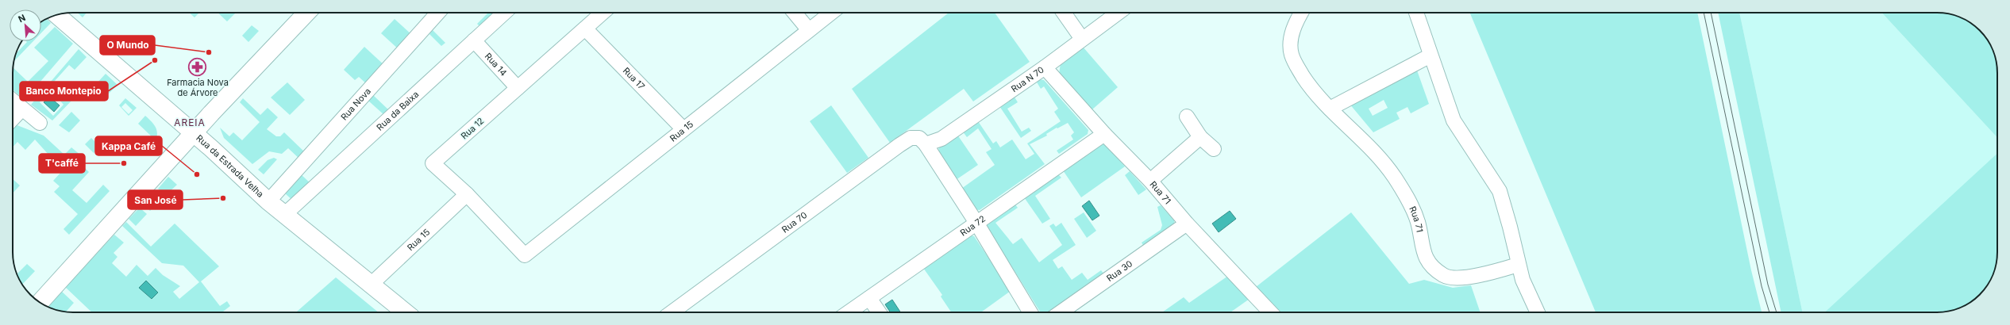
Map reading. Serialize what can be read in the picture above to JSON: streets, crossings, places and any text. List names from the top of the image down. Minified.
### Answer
{"streets":{"street":["Rua 14","Rua 17","Rua N 70","Rua Nova","Rua da Baixa","Rua 12","Rua 15","Rua da Estrada Velha","Rua 71","Rua 70","Rua 72","Rua 30"]},"crossings":[["Rua 14","Rua da Baixa"],["Rua 14","Rua 12"],["Rua 17","Rua 12"],["Rua 17","Rua 15"],["Rua N 70","Rua 71"],["Rua N 70","Rua 70"],["Rua Nova","Rua da Estrada Velha"],["Rua da Baixa","Rua da Estrada Velha"],["Rua 12","Rua 15"],["Rua 15","Rua da Estrada Velha"],["Rua 71","Rua 72"],["Rua 71","Rua 30"]],"districts":["AREIA"],"places":{"other":["O Mundo","Banco Montepio","T'caffé","Kappa Café","San José"],"pharmacy":["Farmacia Nova de Árvore"]},"north":"top left"}
